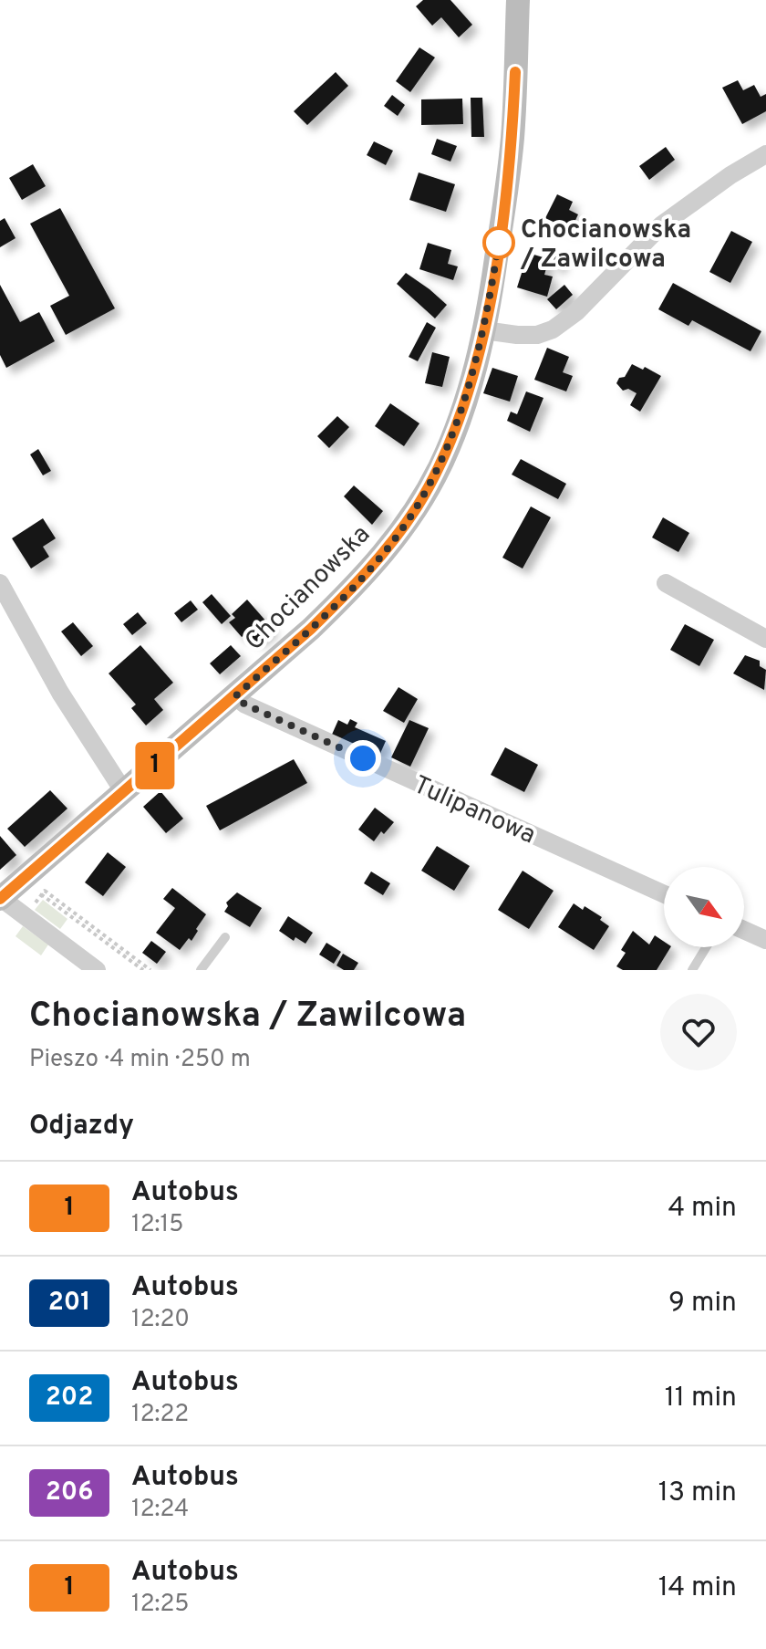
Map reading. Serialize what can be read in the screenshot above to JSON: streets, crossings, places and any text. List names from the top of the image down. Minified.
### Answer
{"streets":{"street":["Chocianowska","Tulipanowa"]},"crossings":[["Chocianowska","Tulipanowa"]],"places":["Chocianowska / Zawilcowa"],"lines":["bus line 1"],"north":"bottom right","page":{"on_map":"1","heading":[["Chocianowska / Zawilcowa","Pieszo · 4 min · 250 m"],"Odjazdy"],"list":[{"mark":"1","name":"Autobus","note":"12:15","value":"4 min"},{"mark":"201","name":"Autobus","note":"12:20","value":"9 min"},{"mark":"202","name":"Autobus","note":"12:22","value":"11 min"},{"mark":"206","name":"Autobus","note":"12:24","value":"13 min"},{"mark":"1","name":"Autobus","note":"12:25","value":"14 min"}]}}
